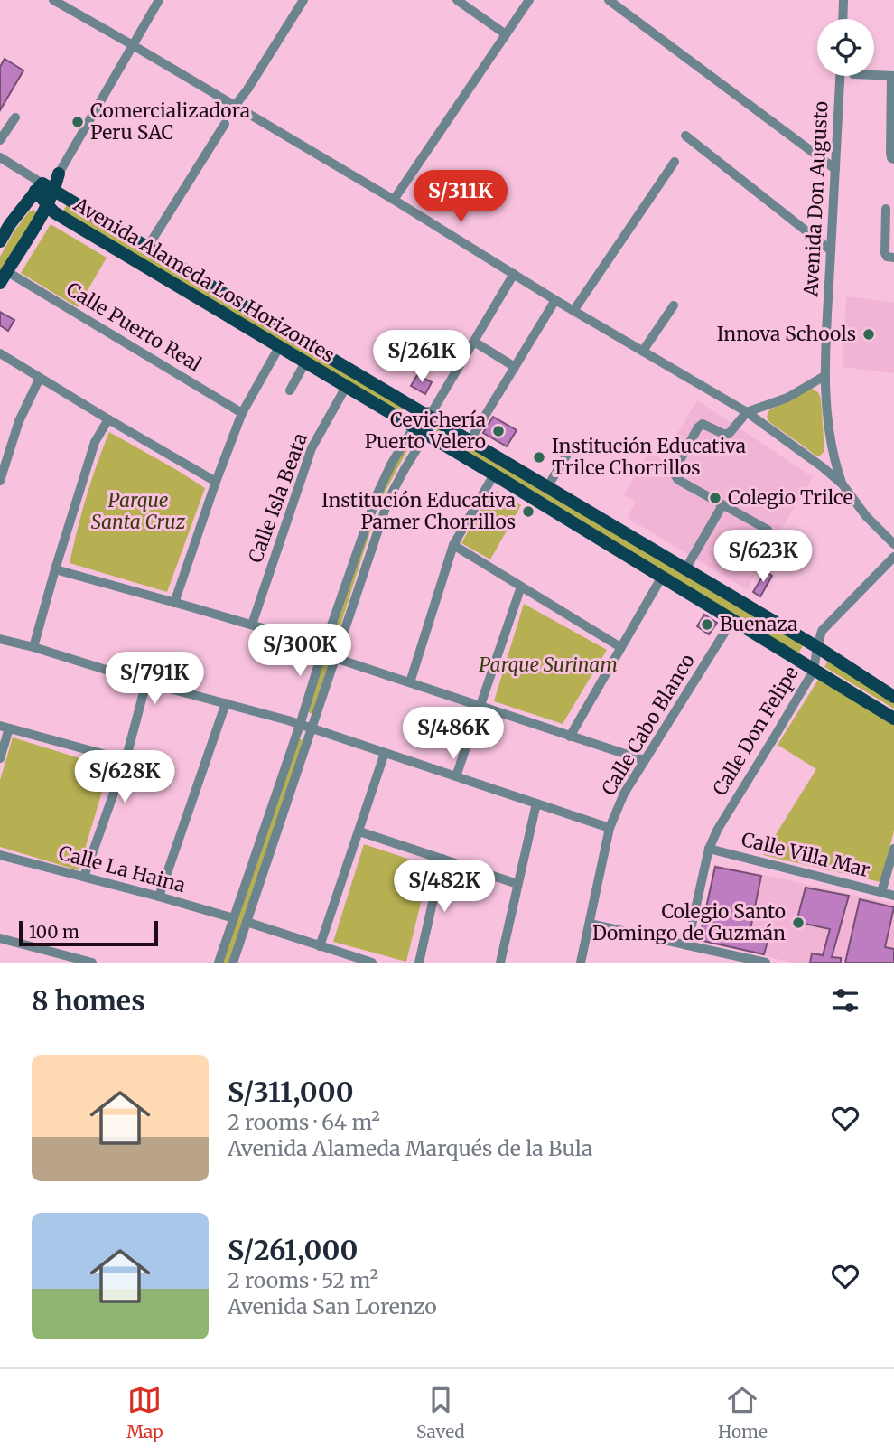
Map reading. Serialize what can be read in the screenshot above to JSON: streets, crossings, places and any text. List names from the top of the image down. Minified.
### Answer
{"streets":{"main road":["Avenida Alameda Los Horizontes"],"street":["Avenida Don Augusto","Calle Puerto Real","Calle Isla Beata","Calle Cabo Blanco","Calle Don Felipe","Calle Villa Mar","Calle La Haina"]},"crossings":[["Avenida Alameda Los Horizontes","Calle Isla Beata"],["Avenida Alameda Los Horizontes","Calle Cabo Blanco"],["Avenida Alameda Los Horizontes","Calle Don Felipe"],["Calle Don Felipe","Calle Villa Mar"]],"parks":["Parque Santa Cruz","Parque Surinam"],"places":["Comercializadora Peru SAC","Innova Schools","Cevichería Puerto Velero","Institución Educativa Trilce Chorrillos","Colegio Trilce","Institución Educativa Pamer Chorrillos","Buenaza","Colegio Santo Domingo de Guzmán"],"scale_bar":"100 m","page":{"price":["S/311K","S/261K","S/623K","S/300K","S/791K","S/486K","S/628K","S/482K"],"scale":"100 m","heading":"8 homes","list":[{"name":"S/311,000","note":"2 rooms · 64 m² · Avenida Alameda Marqués de la Bula"},{"name":"S/261,000","note":"2 rooms · 52 m² · Avenida San Lorenzo"}],"tabs":["Map","Saved","Home"]}}
